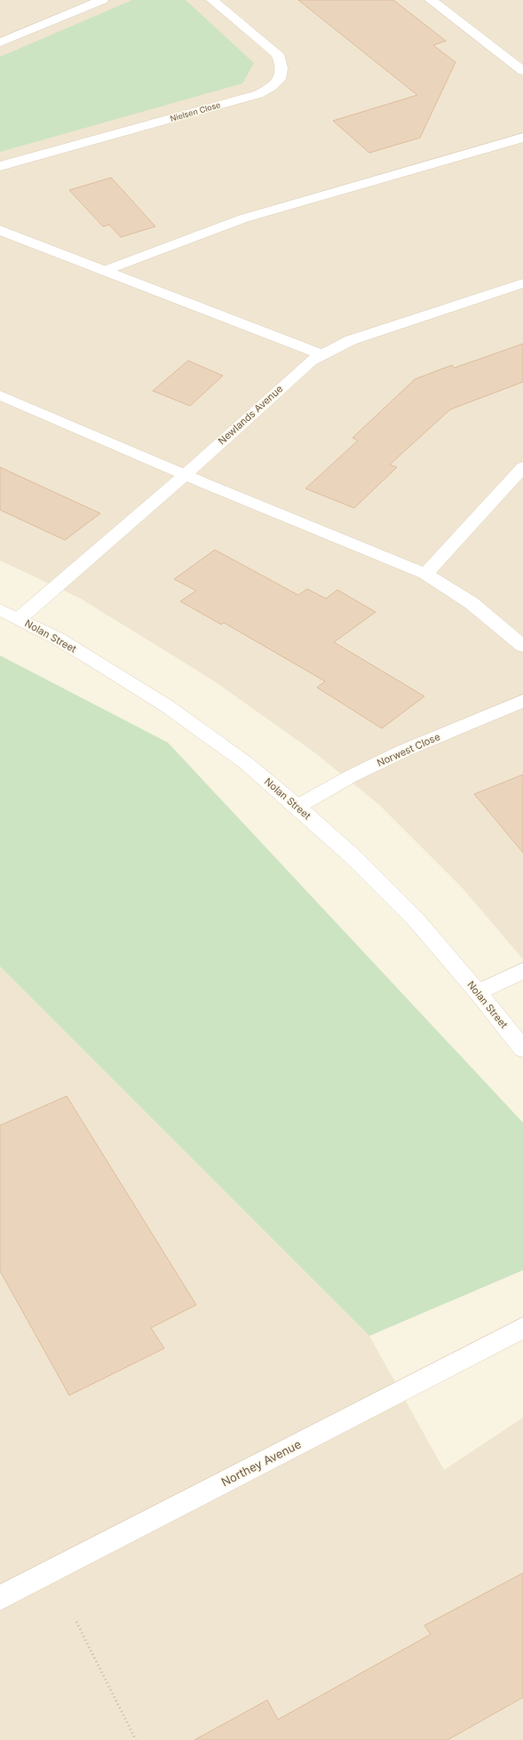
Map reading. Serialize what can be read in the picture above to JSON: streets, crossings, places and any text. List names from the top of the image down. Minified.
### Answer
{"streets":{"street":["Nielsen Close","Newlands Avenue","Nolan Street","Norwest Close","Northey Avenue"]},"crossings":[["Newlands Avenue","Nolan Street"],["Nolan Street","Norwest Close"]]}
